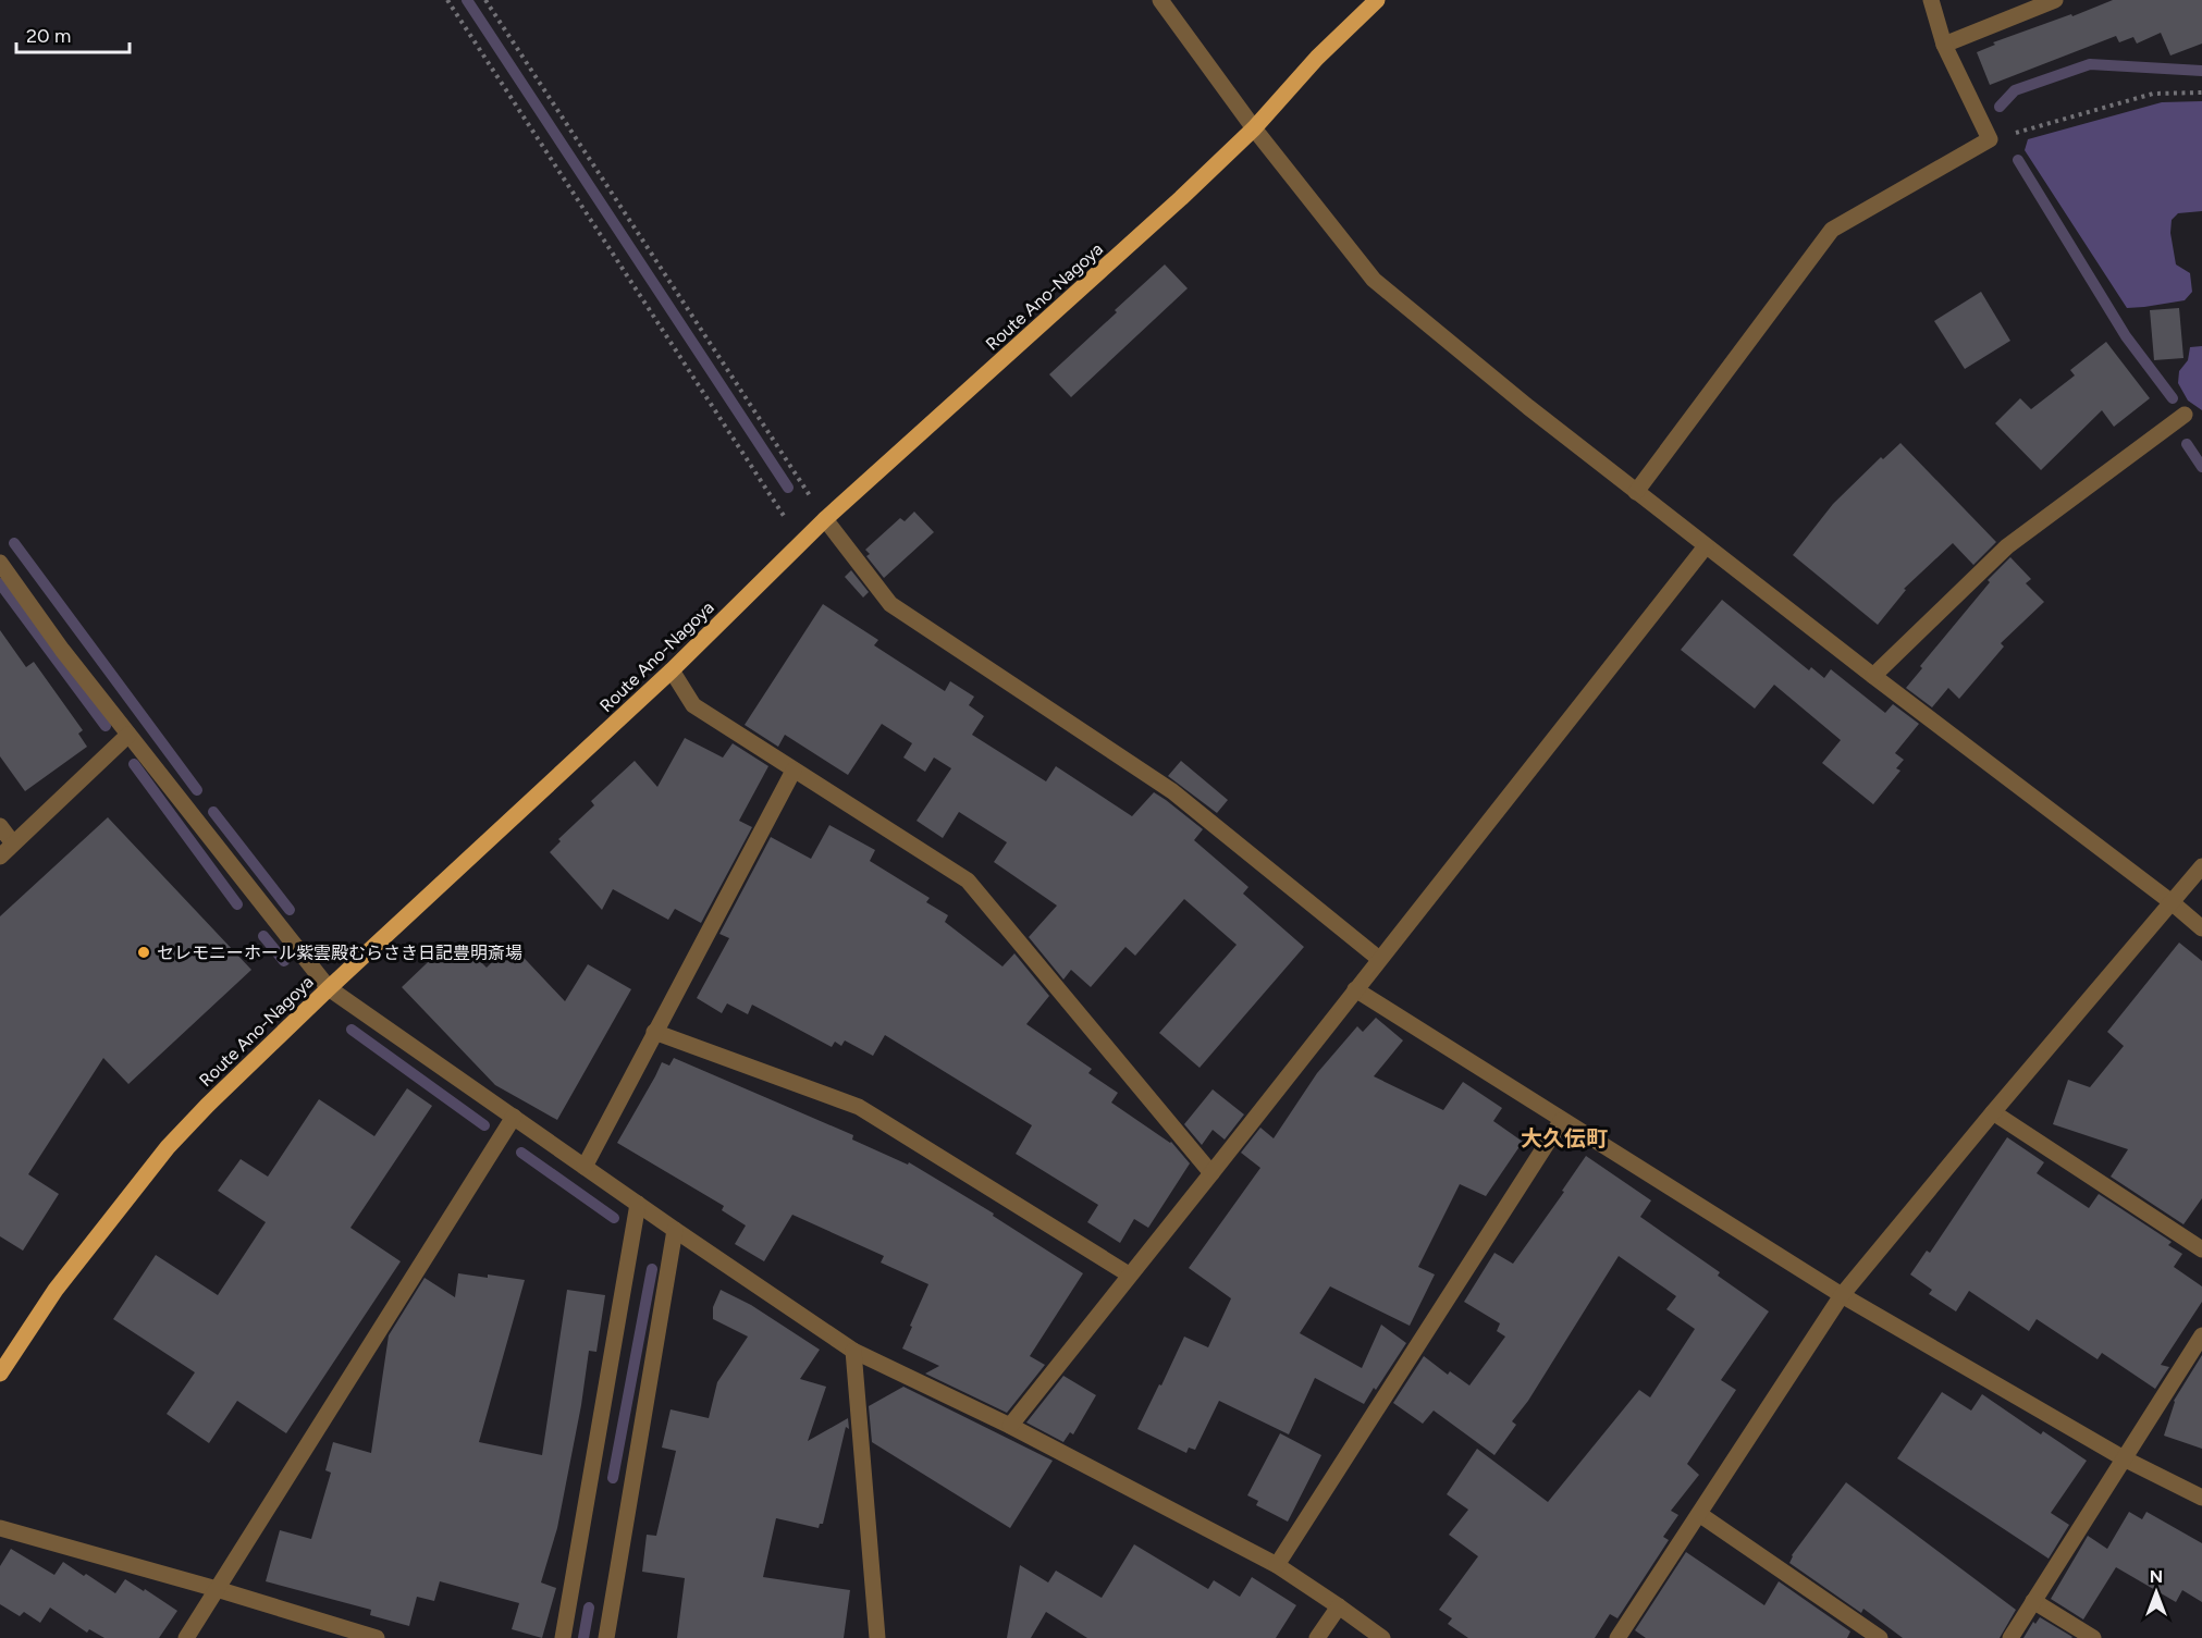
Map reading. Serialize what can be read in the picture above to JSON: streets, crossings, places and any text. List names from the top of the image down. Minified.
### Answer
{"streets":{"main road":["Route Ano-Nagoya"]},"districts":["大久伝町"],"places":["セレモニーホール紫雲殿むらさき日記豊明斎場"],"scale_bar":"20 m","north":"top"}
